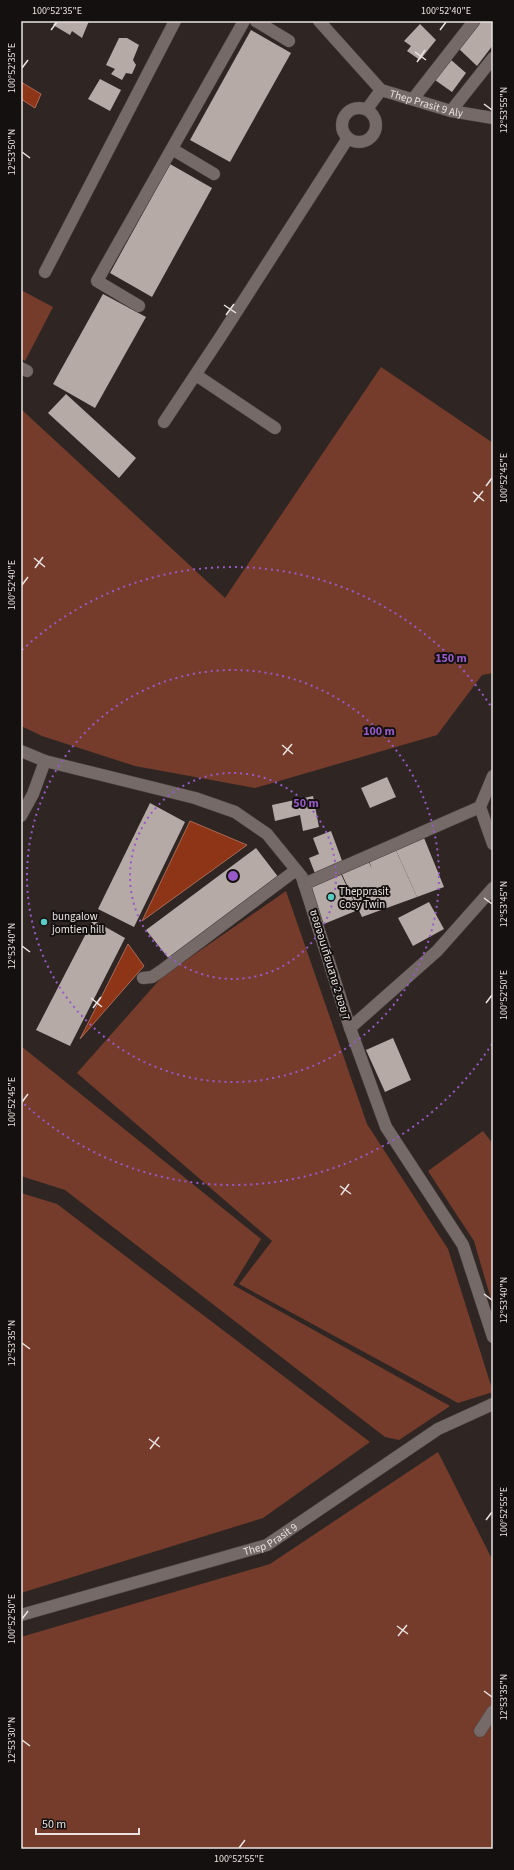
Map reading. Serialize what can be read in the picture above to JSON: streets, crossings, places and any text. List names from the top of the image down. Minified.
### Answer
{"streets":{"street":["Thep Prasit 9 Aly","ซอยจอมเทียนสาย 2 ซอย 7","Thep Prasit 9"]},"places":["Thepprasit Cosy Twin","bungalow jomtien hill"],"scale_bar":"50 m","coordinates":["100°52'35\"E","100°52'40\"E","12°53'55\"N","12°53'50\"N","100°52'45\"E","12°53'45\"N","12°53'40\"N","100°52'50\"E","12°53'35\"N","100°52'55\"E","12°53'30\"N"],"rings":["150 m","100 m","50 m"]}
